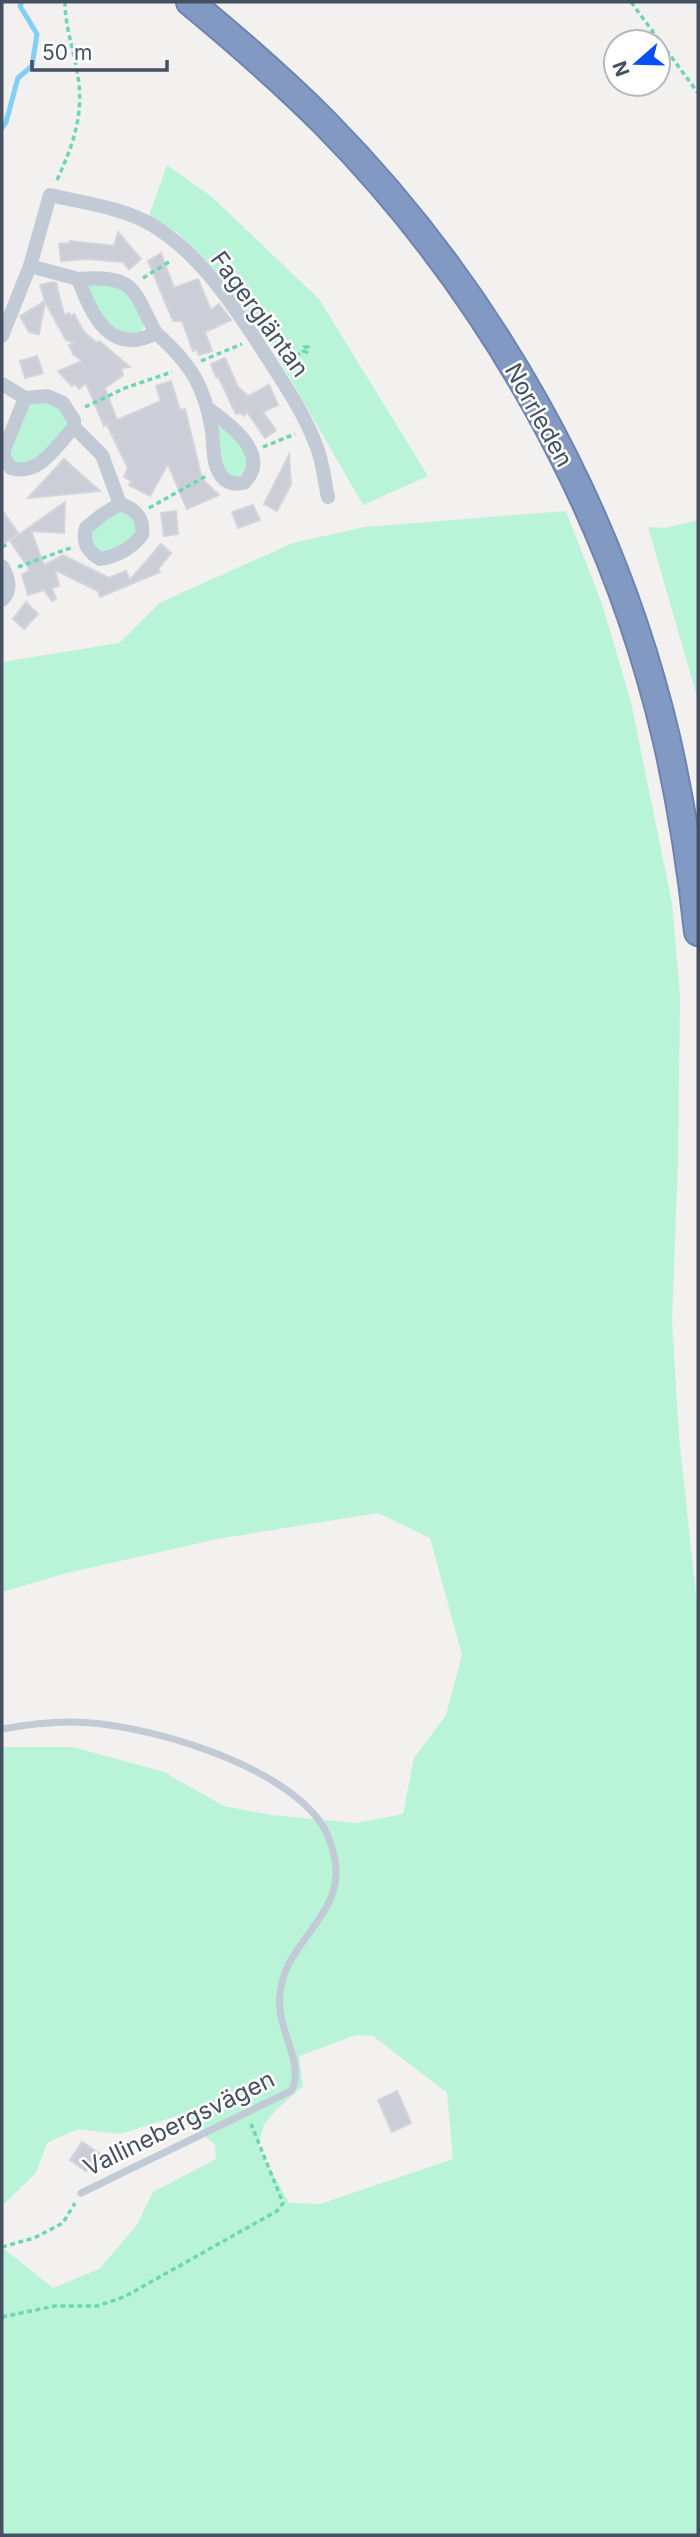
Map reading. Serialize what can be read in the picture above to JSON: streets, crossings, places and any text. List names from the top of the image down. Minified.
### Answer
{"streets":{"highway":["Norrleden"],"street":["Fagergläntan"],"lane":["Vallinebergsvägen"]},"scale_bar":"50 m","north":"left"}
